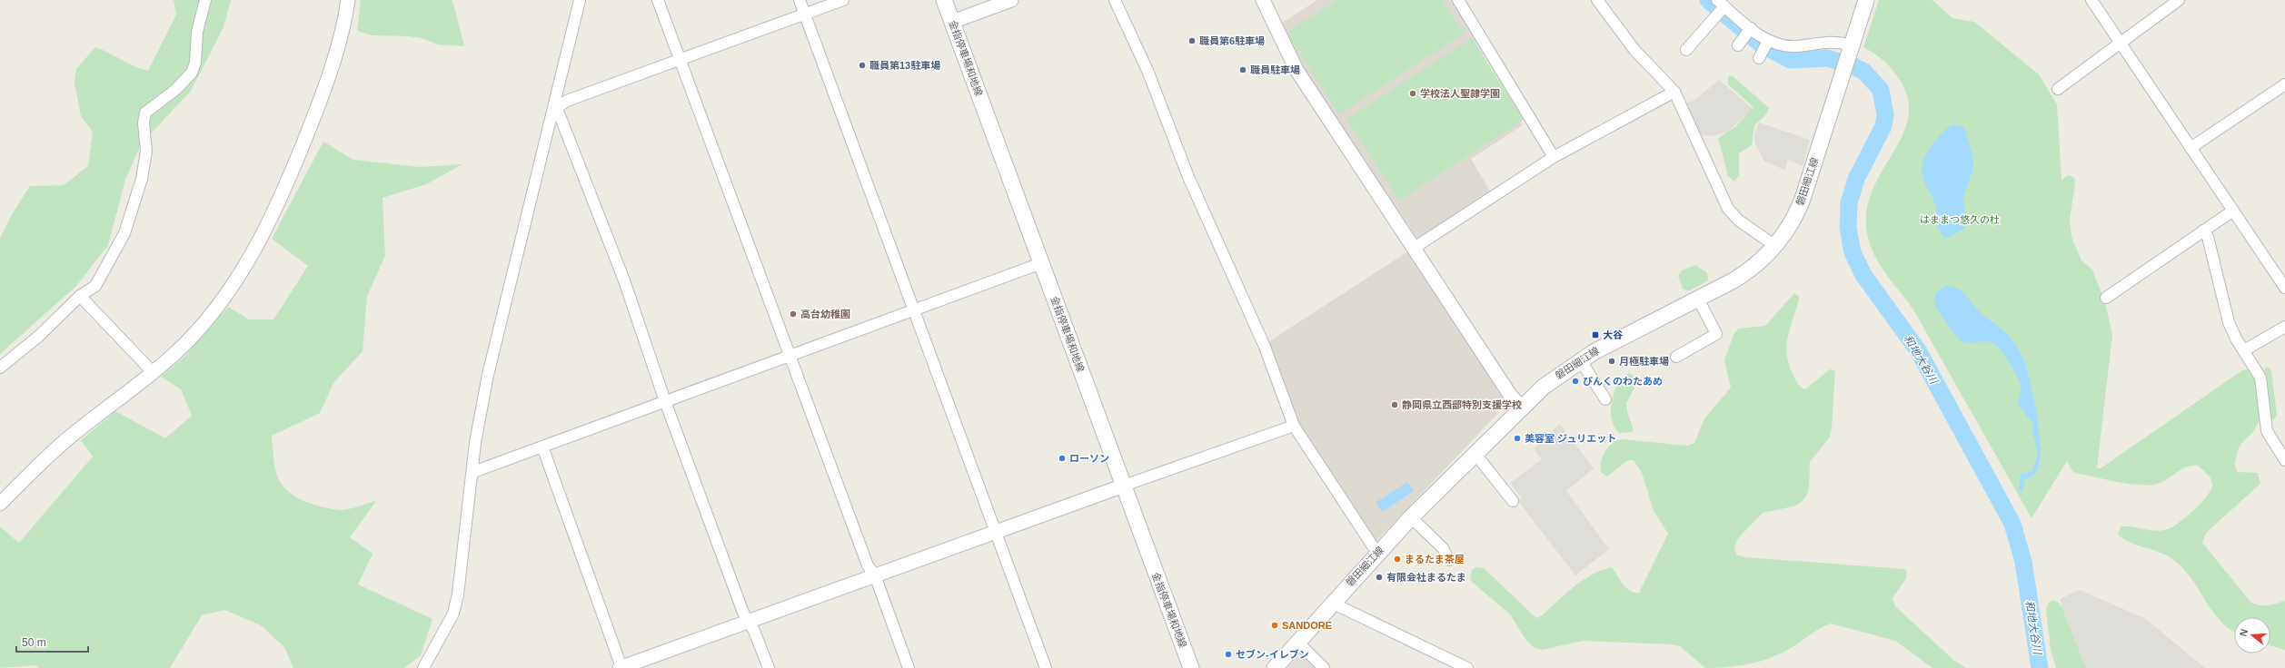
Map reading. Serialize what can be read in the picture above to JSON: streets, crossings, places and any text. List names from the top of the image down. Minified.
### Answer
{"streets":{"main road":["金指停車場和地線","磐田細江線"]},"water":["和地大谷川"],"parks":["はままつ悠久の杜"],"places":{"other":["職員第6駐車場","職員第13駐車場","職員駐車場","学校法人聖隷学園","高台幼稚園","月極駐車場","ぴんくのわたあめ","静岡県立西部特別支援学校","美容室 ジュリエット","ローソン","まるたま茶屋","有限会社まるたま","SANDORE","セブン-イレブン"],"transit":["大谷"]},"scale_bar":"50 m","north":"left"}
